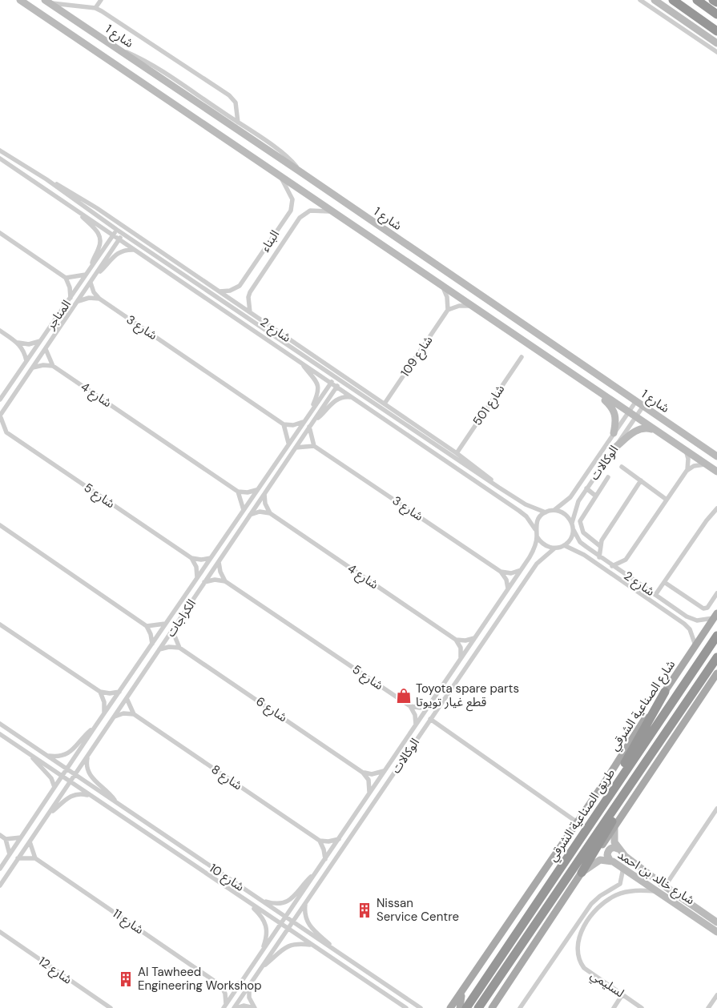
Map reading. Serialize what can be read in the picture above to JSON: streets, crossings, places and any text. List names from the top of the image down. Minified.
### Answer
{"streets":{"highway":["طريق الصناعية الشرقي"],"main road":["شارع الصناعية الشرقي"],"street":["شارع 1","البناء","المناجر","شارع 3","شارع 2","شارع 109","شارع 4","شارع 501","الوكالات","شارع 5","الكراجات","شارع 6","شارع 8","شارع 10","شارع خالد بن احمد","شارع 11","شارع 12","لسليمي"]},"crossings":[["شارع 1","البناء"],["شارع 1","الوكالات"],["البناء","شارع 2"],["المناجر","شارع 3"],["المناجر","شارع 2"],["شارع 2","شارع 109"],["شارع 2","شارع 501"],["شارع 2","الوكالات"],["شارع 2","الكراجات"],["شارع 2","شارع الصناعية الشرقي"],["الوكالات","شارع 10"],["الكراجات","شارع 10"],["شارع خالد بن احمد","لسليمي"]],"places":{"shop":["Toyota spare parts قطع غيار تويوتا"],"building":["Nissan Service Centre","Al Tawheed Engineering Workshop"]}}
